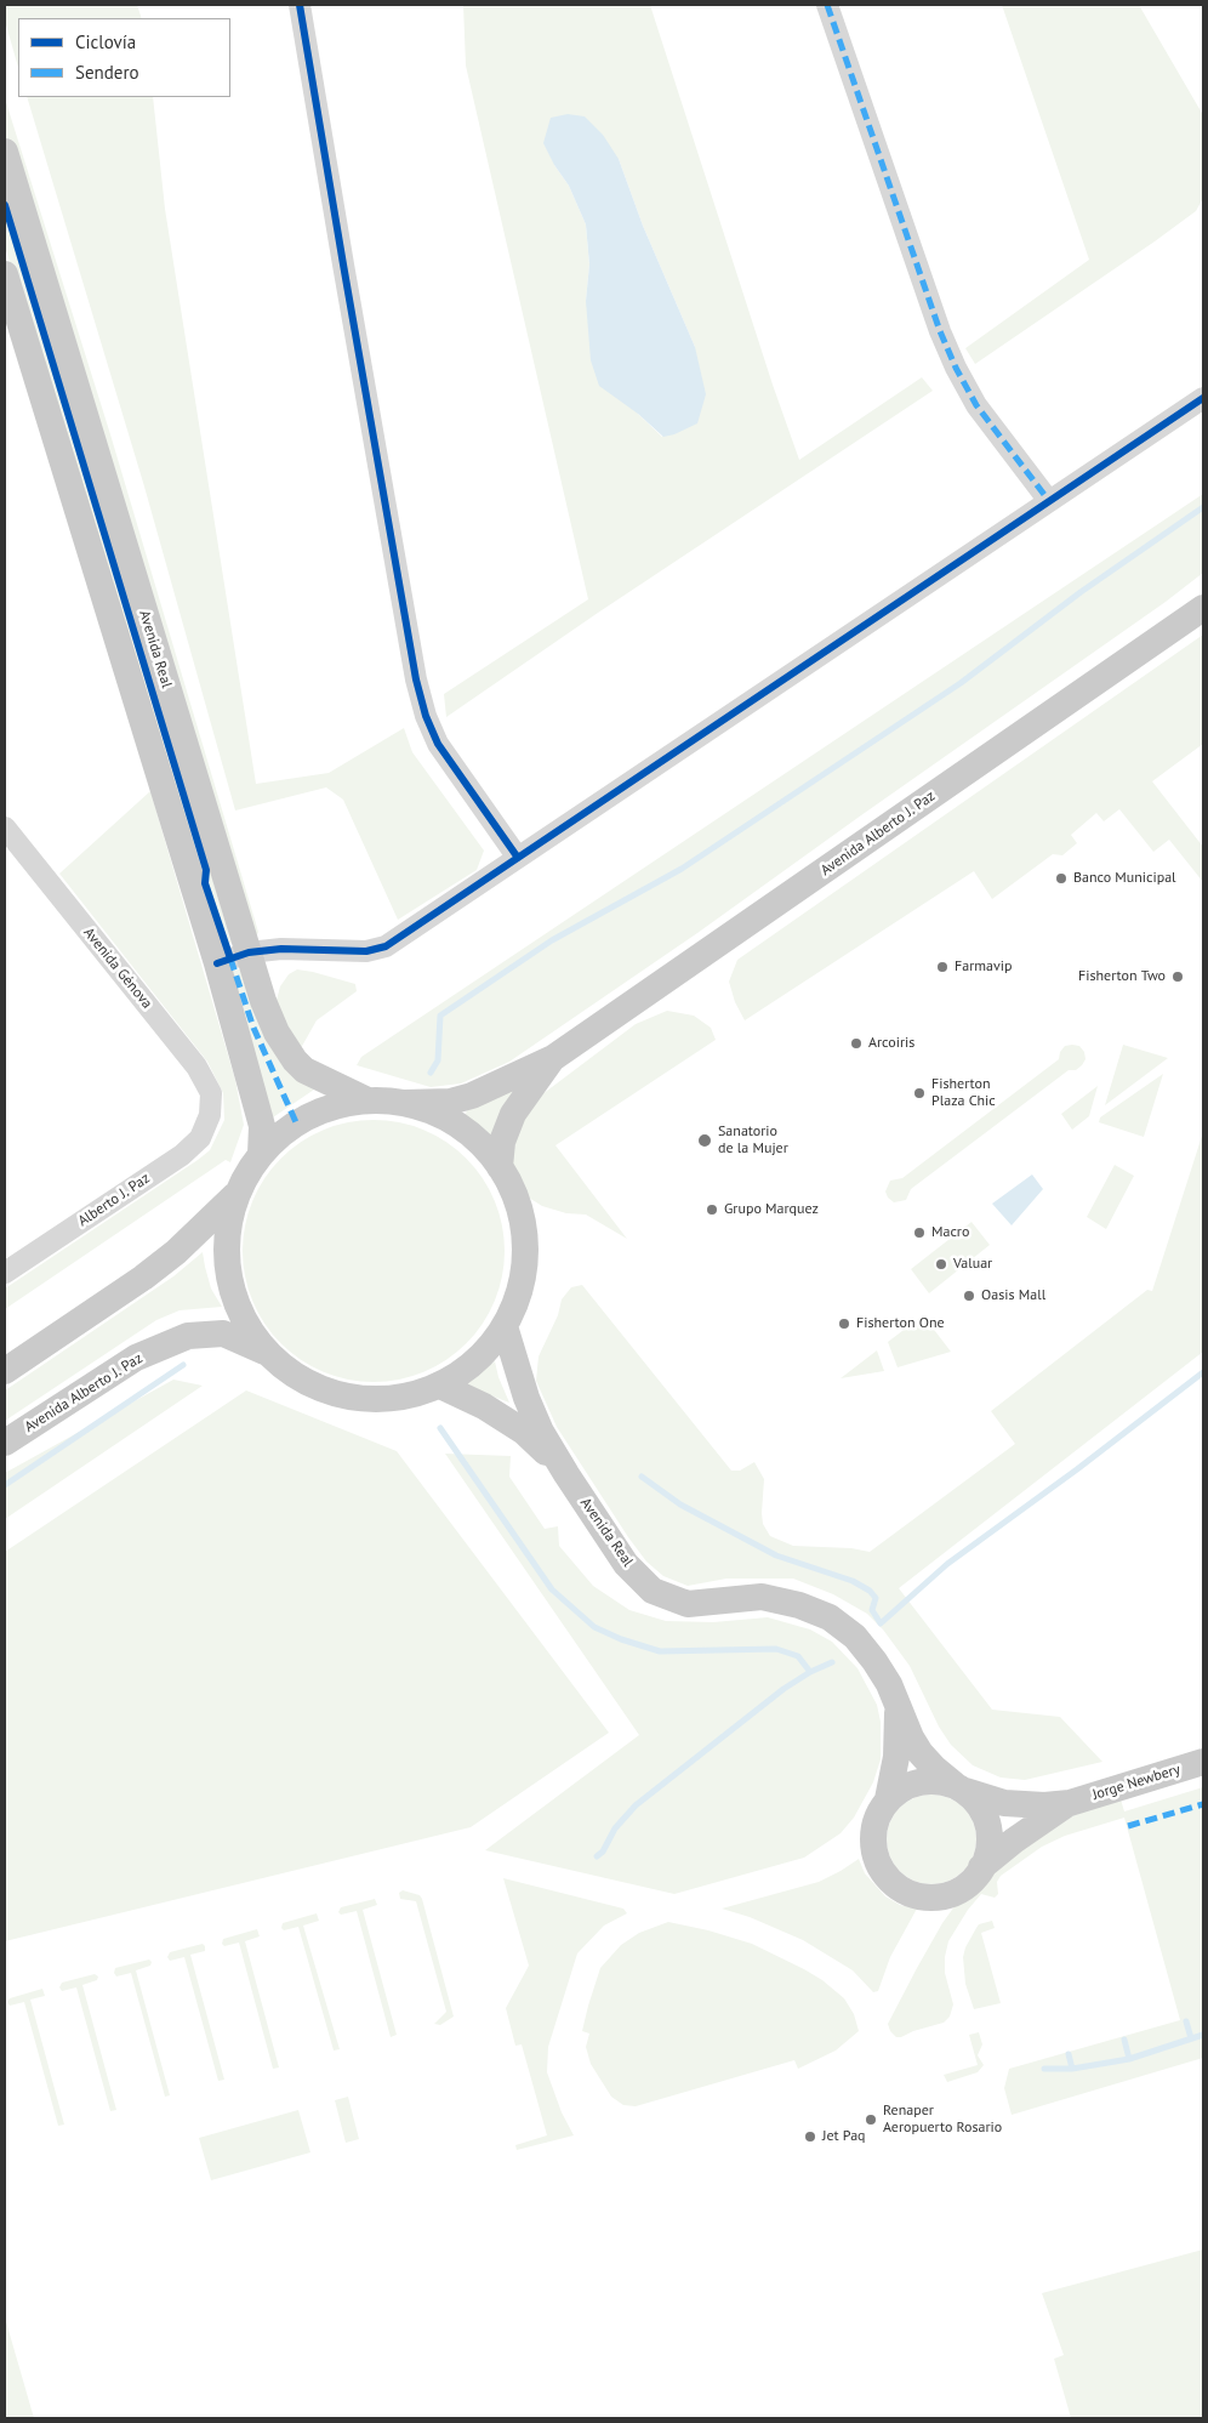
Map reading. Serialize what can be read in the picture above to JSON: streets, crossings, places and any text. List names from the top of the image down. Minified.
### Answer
{"streets":{"main road":["Avenida Real","Avenida Alberto J. Paz","Jorge Newbery"],"street":["Avenida Génova","Alberto J. Paz"]},"crossings":[["Avenida Real","Jorge Newbery"],["Avenida Génova","Alberto J. Paz"]],"places":["Banco Municipal","Farmavip","Fisherton Two","Arcoiris","Fisherton Plaza Chic","Sanatorio de la Mujer","Grupo Marquez","Macro","Valuar","Oasis Mall","Fisherton One","Renaper Aeropuerto Rosario","Jet Paq"],"legend":["Ciclovía","Sendero"]}
